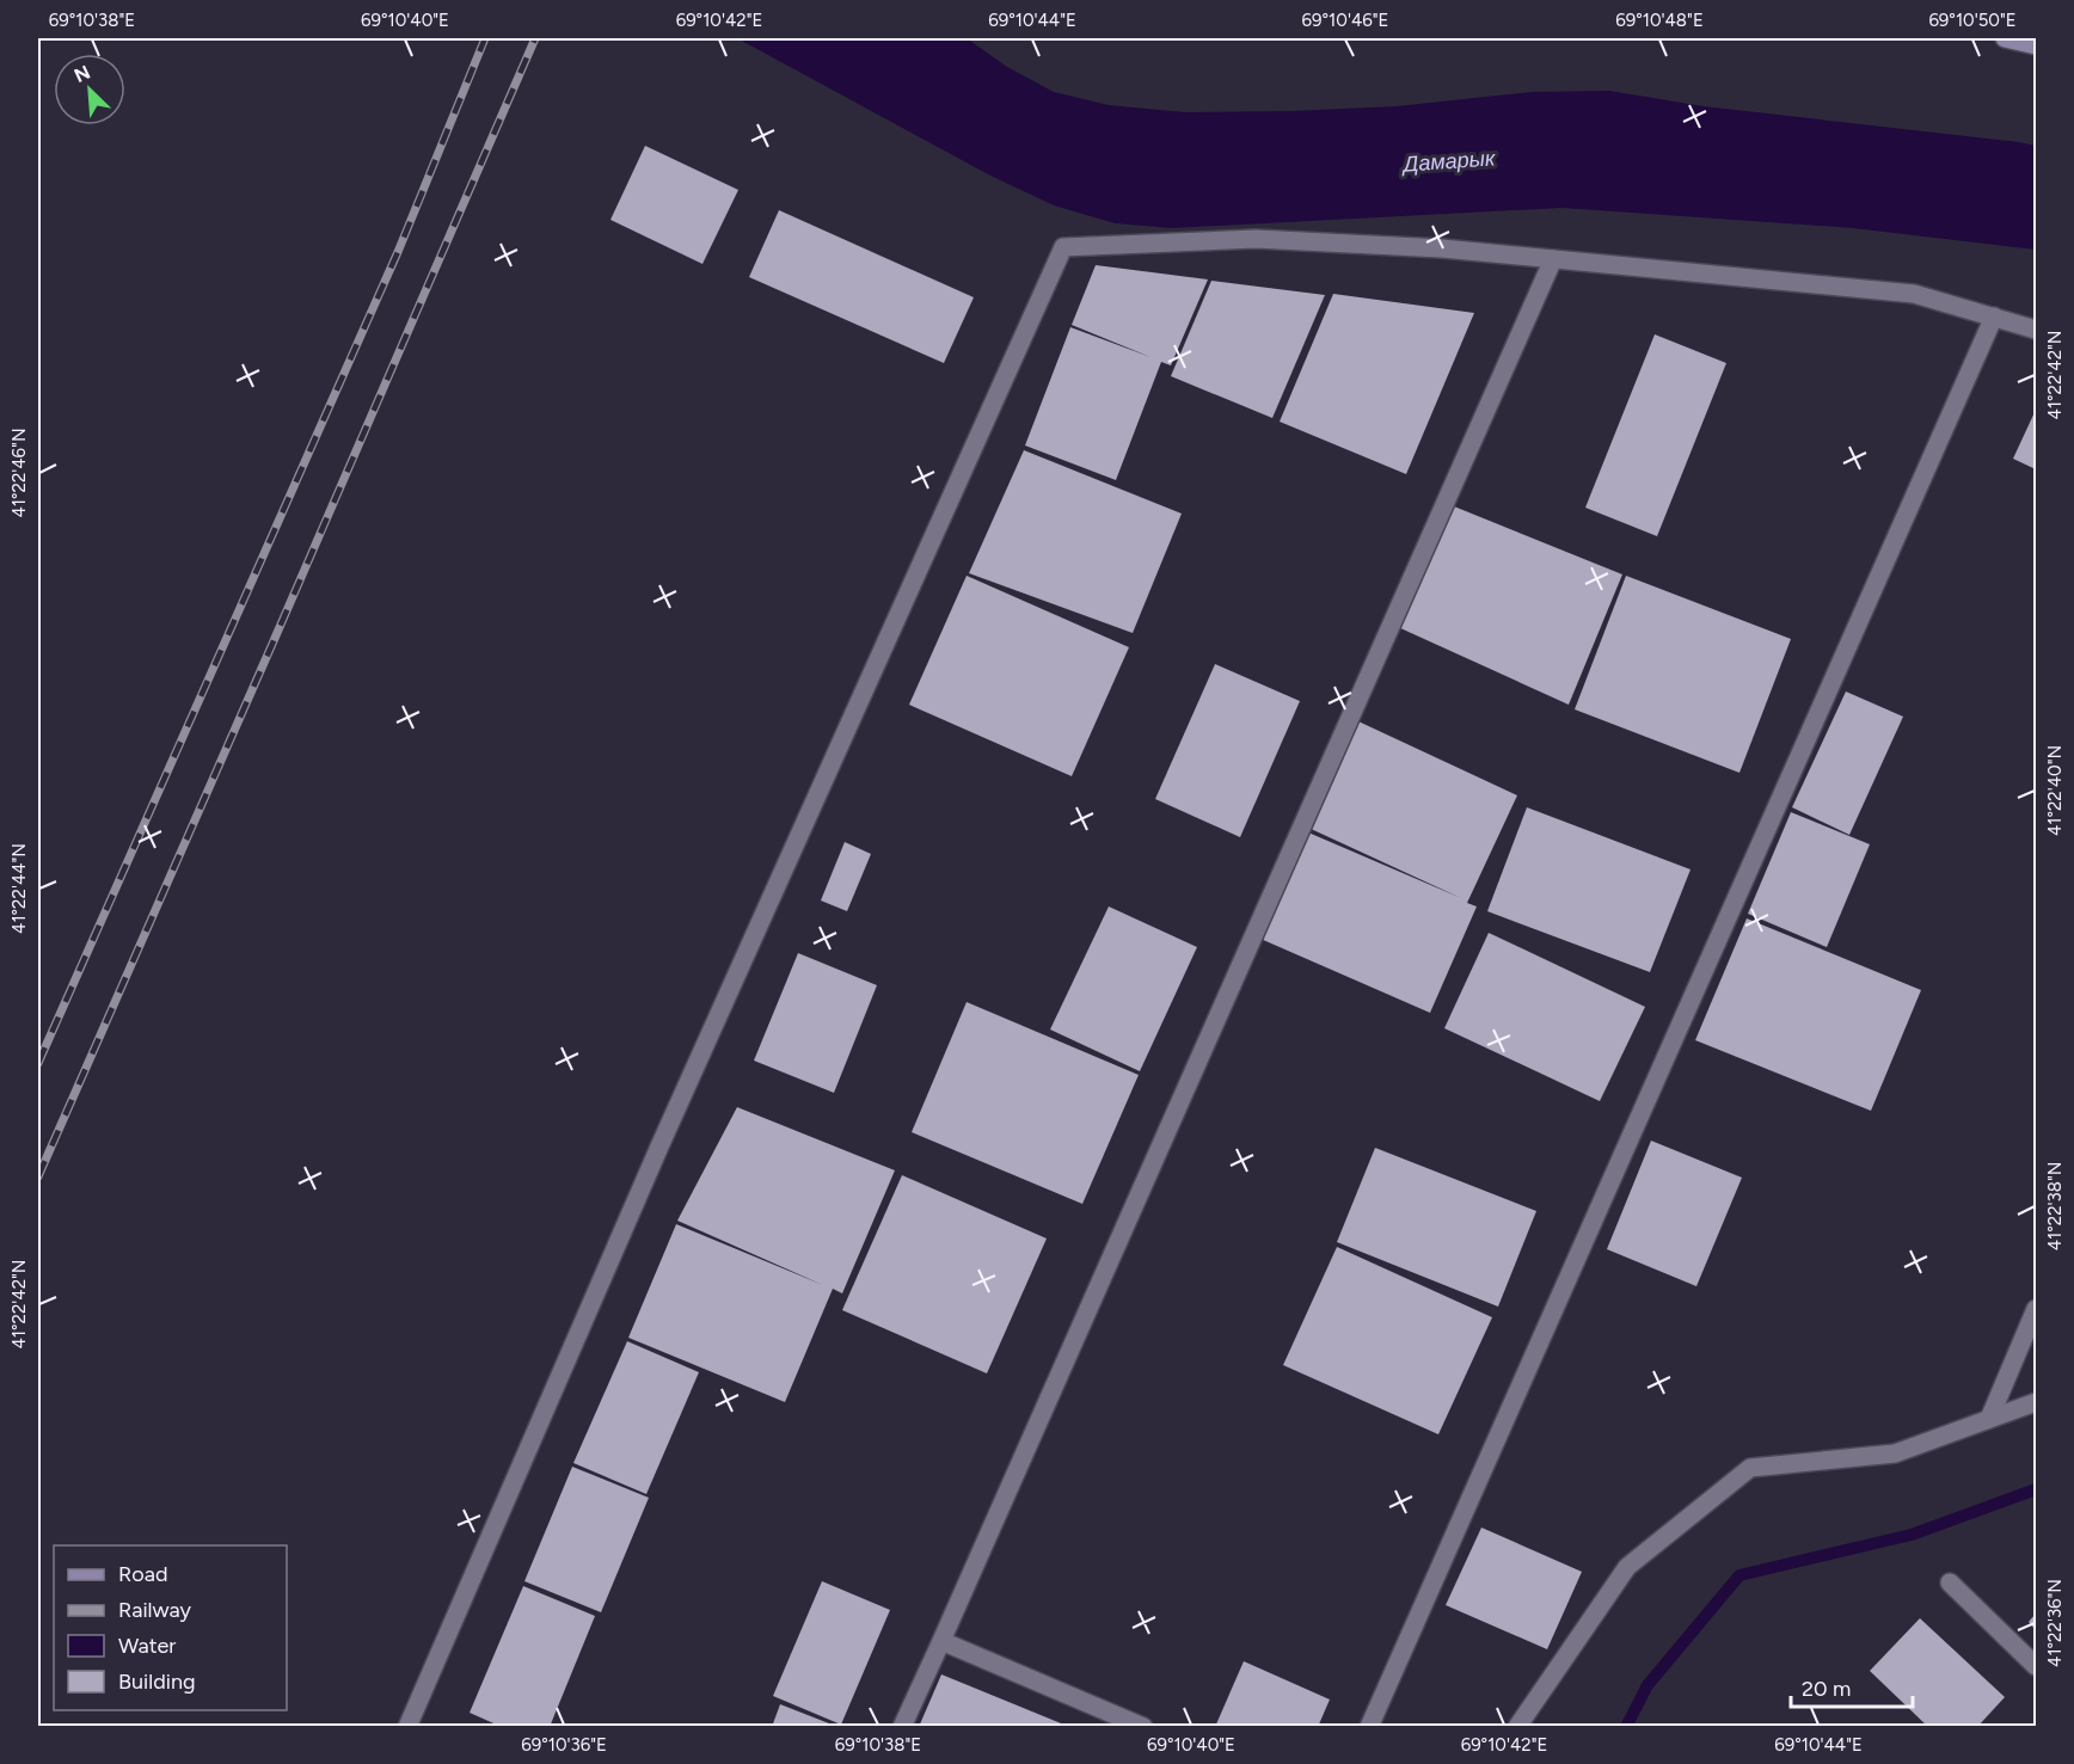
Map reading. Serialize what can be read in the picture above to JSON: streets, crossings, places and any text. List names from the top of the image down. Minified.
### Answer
{"water":["Дамарык"],"legend":["Road","Railway","Water","Building"],"scale_bar":"20 m","north":"top left","coordinates":["69°10'38\"E","69°10'40\"E","69°10'42\"E","69°10'44\"E","69°10'46\"E","69°10'48\"E","69°10'50\"E","41°22'42\"N","41°22'46\"N","41°22'40\"N","41°22'44\"N","41°22'38\"N","41°22'36\"N","69°10'36\"E"]}
